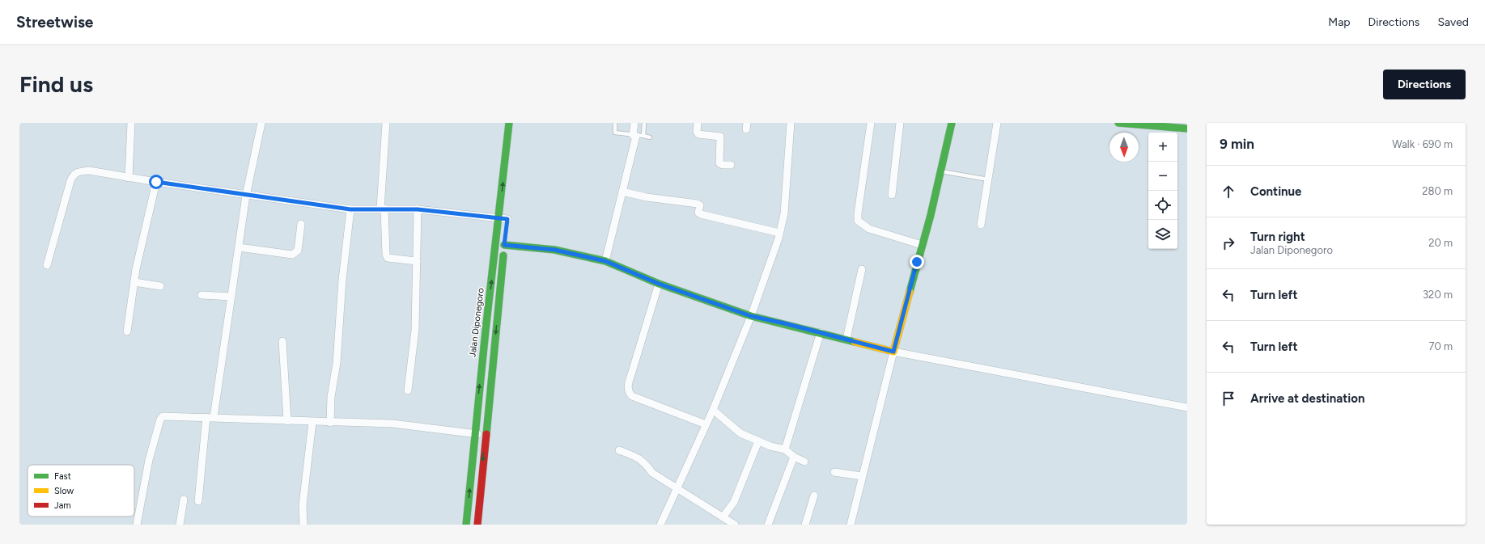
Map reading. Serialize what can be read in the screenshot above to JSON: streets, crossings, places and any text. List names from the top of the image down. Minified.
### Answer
{"streets":{"main road":["Jalan Diponegoro"]},"one_way":["Jalan Diponegoro"],"legend":["Fast","Slow","Jam"],"north":"bottom","page":{"header":"Streetwise","nav":["Map","Directions","Saved"],"buttons":"Directions","title":"Find us","heading":["9 min","Walk · 690 m"],"map_buttons":["+","−"],"list":[["Continue","280 m"],["Turn right","Jalan Diponegoro","20 m"],["Turn left","320 m"],["Turn left","70 m"],"Arrive at destination"]}}
